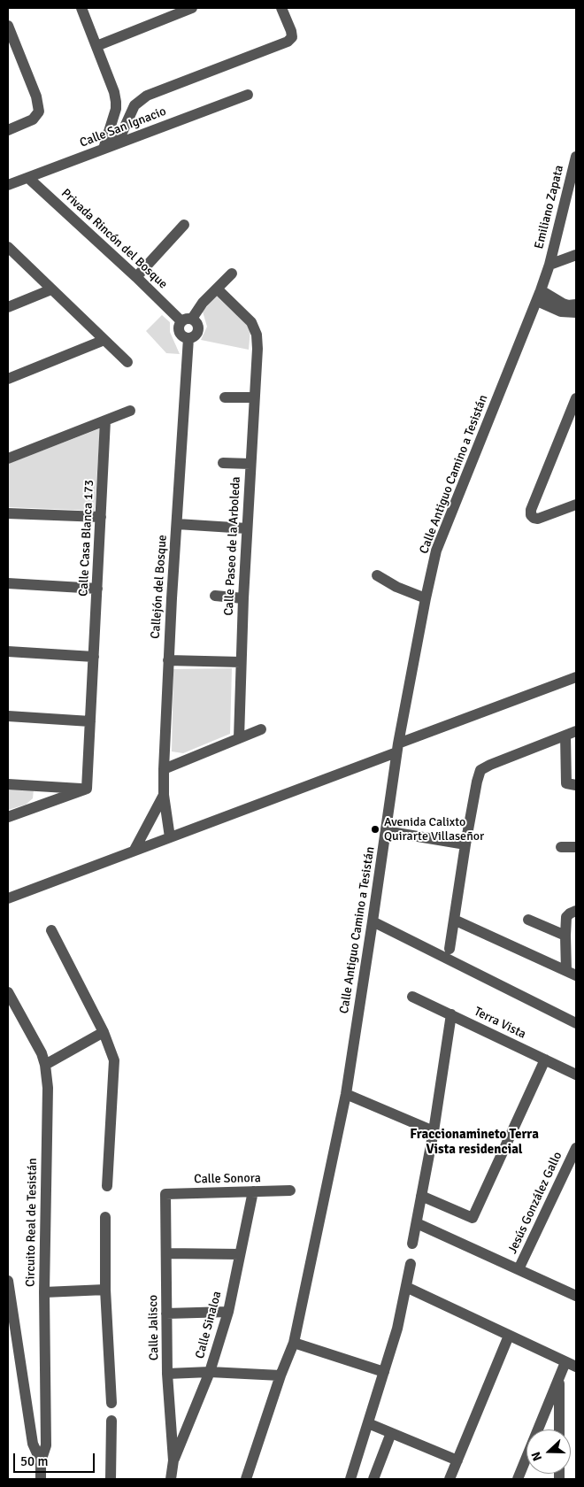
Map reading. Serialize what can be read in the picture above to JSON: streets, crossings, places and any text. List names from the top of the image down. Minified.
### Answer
{"streets":{"street":["Calle San Ignacio","Emiliano Zapata","Privada Rincón del Bosque","Calle Antiguo Camino a Tesistán","Calle Casa Blanca 173","Calle Paseo de la Arboleda","Callejón del Bosque","Terra Vista","Calle Sonora","Jesús González Gallo","Circuito Real de Tesistán","Calle Sinaloa","Calle Jalisco"]},"crossings":[["Calle San Ignacio","Privada Rincón del Bosque"],["Emiliano Zapata","Calle Antiguo Camino a Tesistán"],["Privada Rincón del Bosque","Callejón del Bosque"],["Calle Sonora","Calle Sinaloa"],["Calle Sonora","Calle Jalisco"],["Calle Sinaloa","Calle Jalisco"]],"districts":["Fraccionamineto Terra Vista residencial"],"places":["Avenida Calixto Quirarte Villaseñor"],"scale_bar":"50 m","north":"left"}
